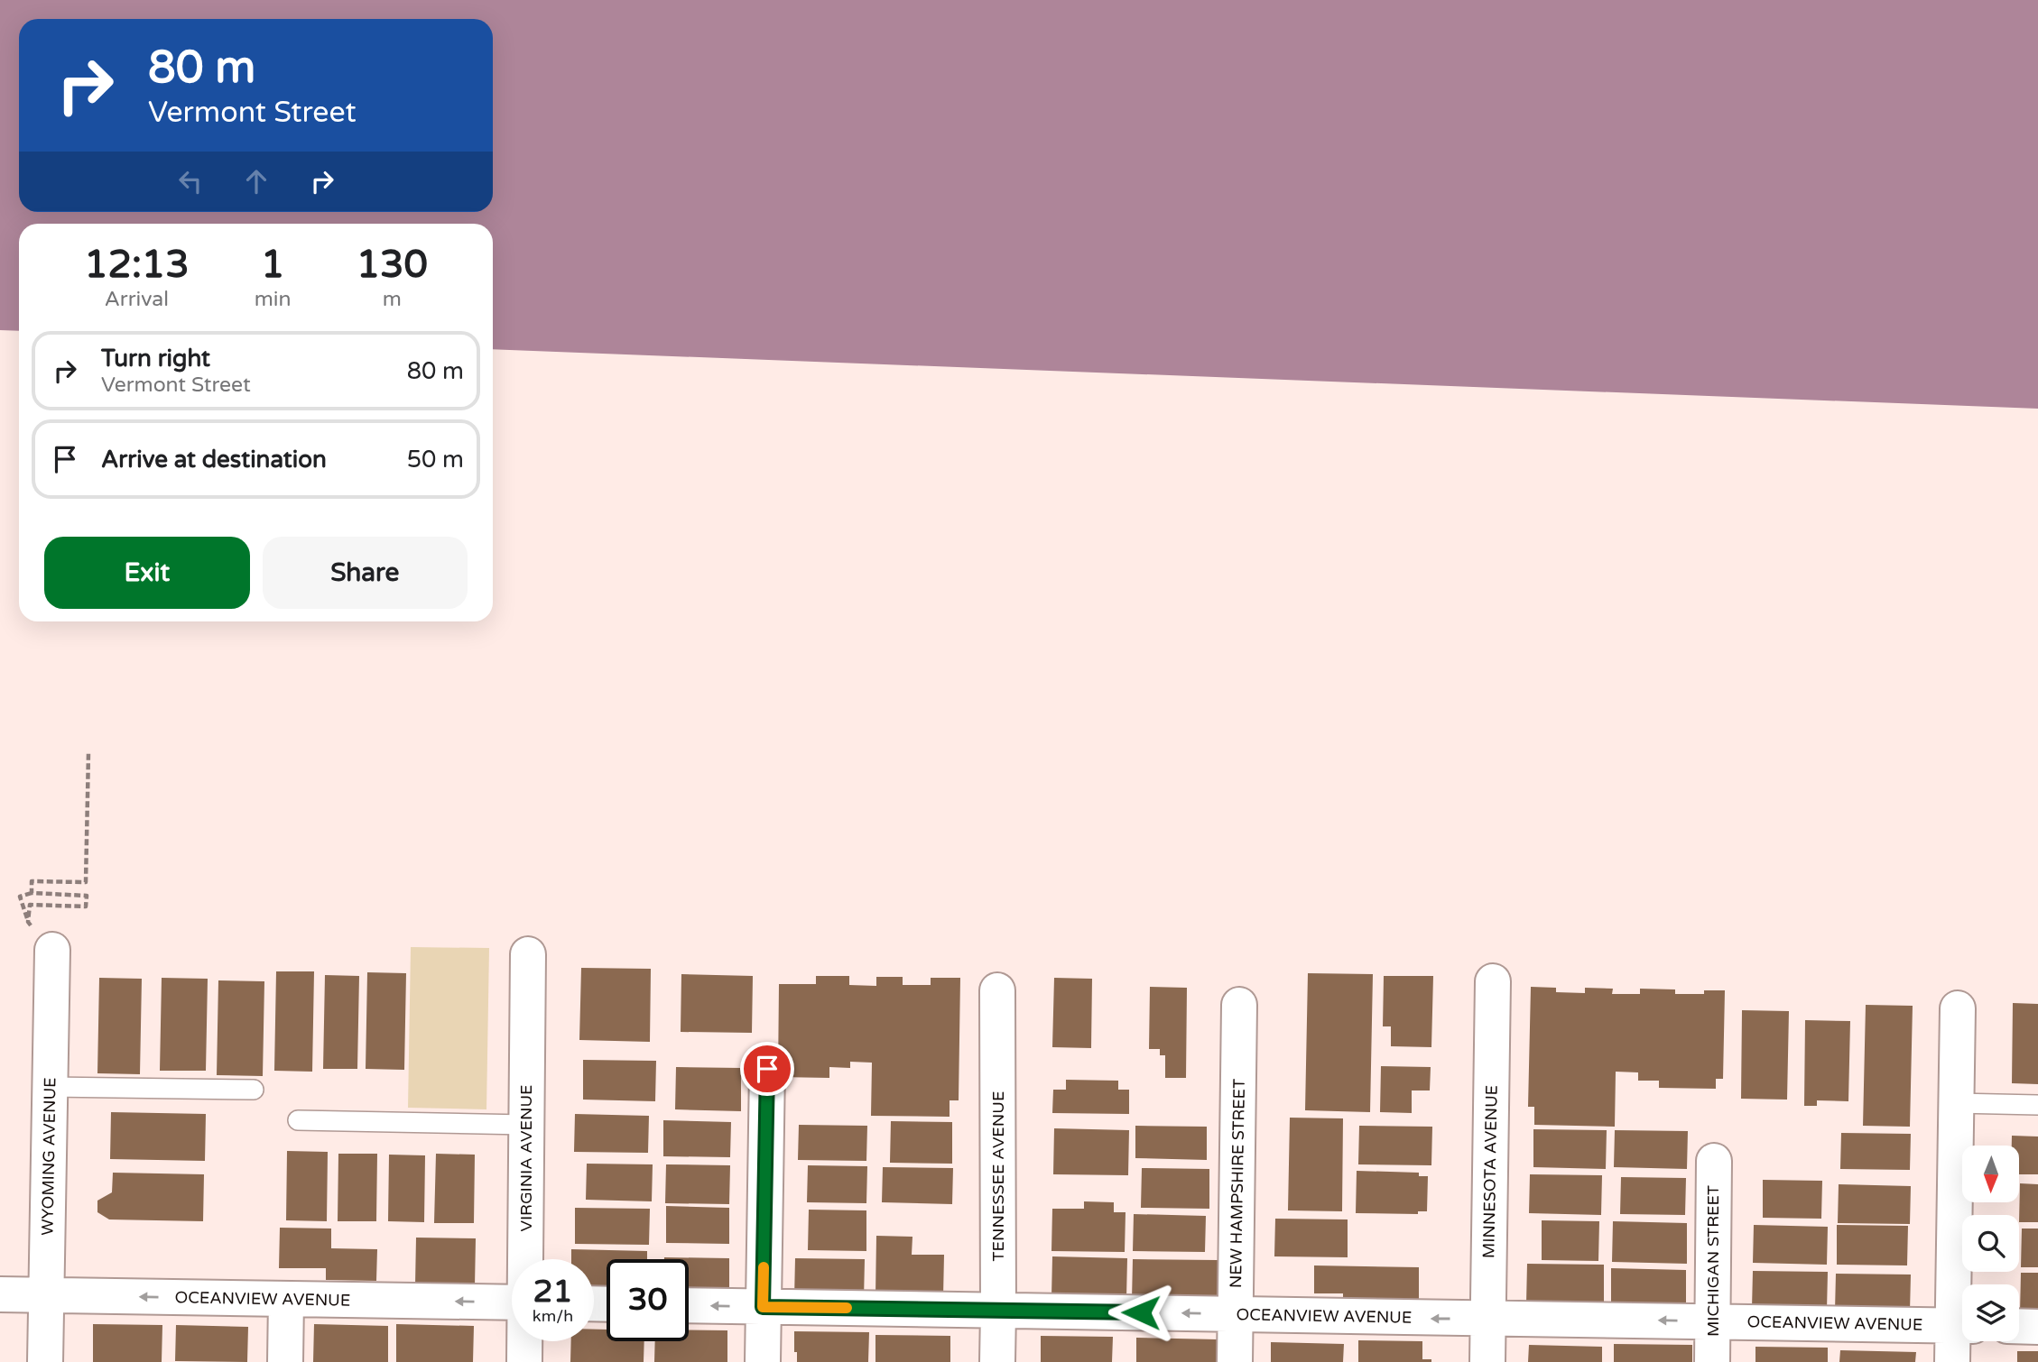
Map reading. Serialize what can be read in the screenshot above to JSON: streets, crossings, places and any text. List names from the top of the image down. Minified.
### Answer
{"streets":{"street":["WYOMING AVENUE","VIRGINIA AVENUE","MINNESOTA AVENUE","TENNESSEE AVENUE","NEW HAMPSHIRE STREET","MICHIGAN STREET","OCEANVIEW AVENUE"]},"crossings":[["WYOMING AVENUE","OCEANVIEW AVENUE"],["MINNESOTA AVENUE","OCEANVIEW AVENUE"],["TENNESSEE AVENUE","OCEANVIEW AVENUE"],["NEW HAMPSHIRE STREET","OCEANVIEW AVENUE"],["MICHIGAN STREET","OCEANVIEW AVENUE"]],"one_way":["OCEANVIEW AVENUE"],"north":"bottom","page":{"turn":["80 m","Vermont Street"],"eta":["12:13","Arrival","1","min","130","m"],"list":[{"name":"Turn right","note":"Vermont Street","value":"80 m"},{"name":"Arrive at destination","value":"50 m"}],"buttons":["Exit","Share"],"speed":"21 km/h","limit":"30"}}
